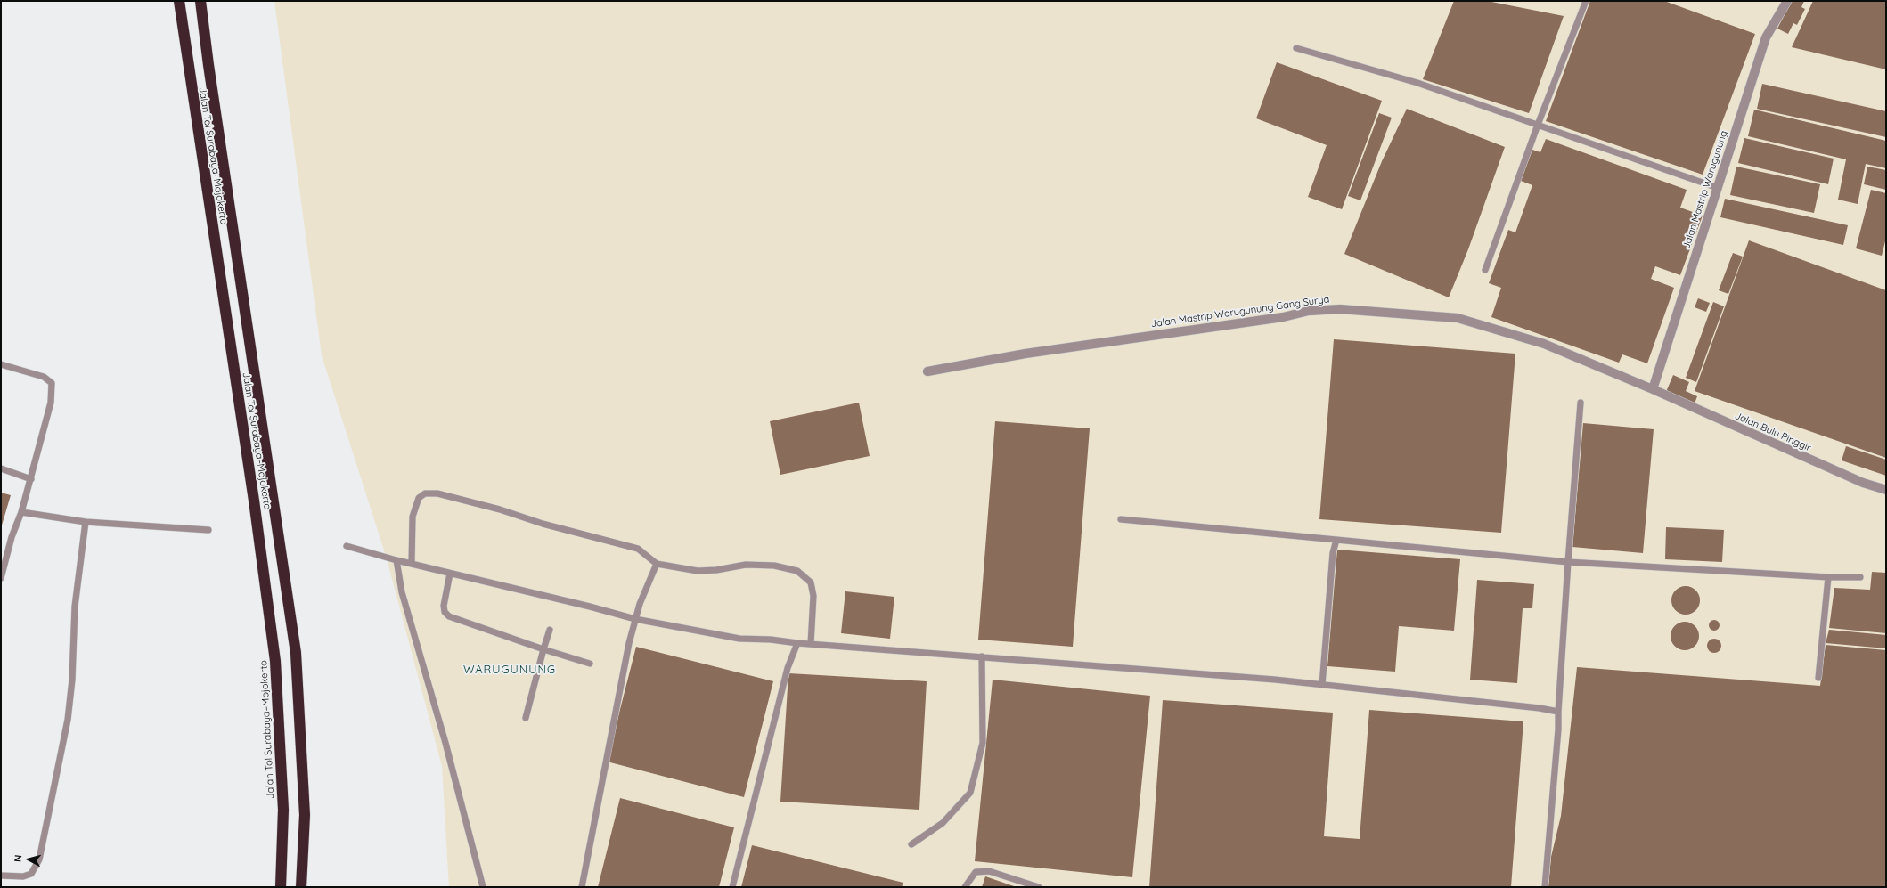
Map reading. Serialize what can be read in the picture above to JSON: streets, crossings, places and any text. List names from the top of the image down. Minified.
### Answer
{"streets":{"highway":["Jalan Tol Surabaya–Mojokerto"],"street":["Jalan Mastrip Warugunung","Jalan Mastrip Warugunung Gang Surya","Jalan Bulu Pinggir"]},"crossings":[["Jalan Mastrip Warugunung","Jalan Mastrip Warugunung Gang Surya"],["Jalan Mastrip Warugunung","Jalan Bulu Pinggir"],["Jalan Mastrip Warugunung Gang Surya","Jalan Bulu Pinggir"]],"districts":["WARUGUNUNG"],"north":"left"}
